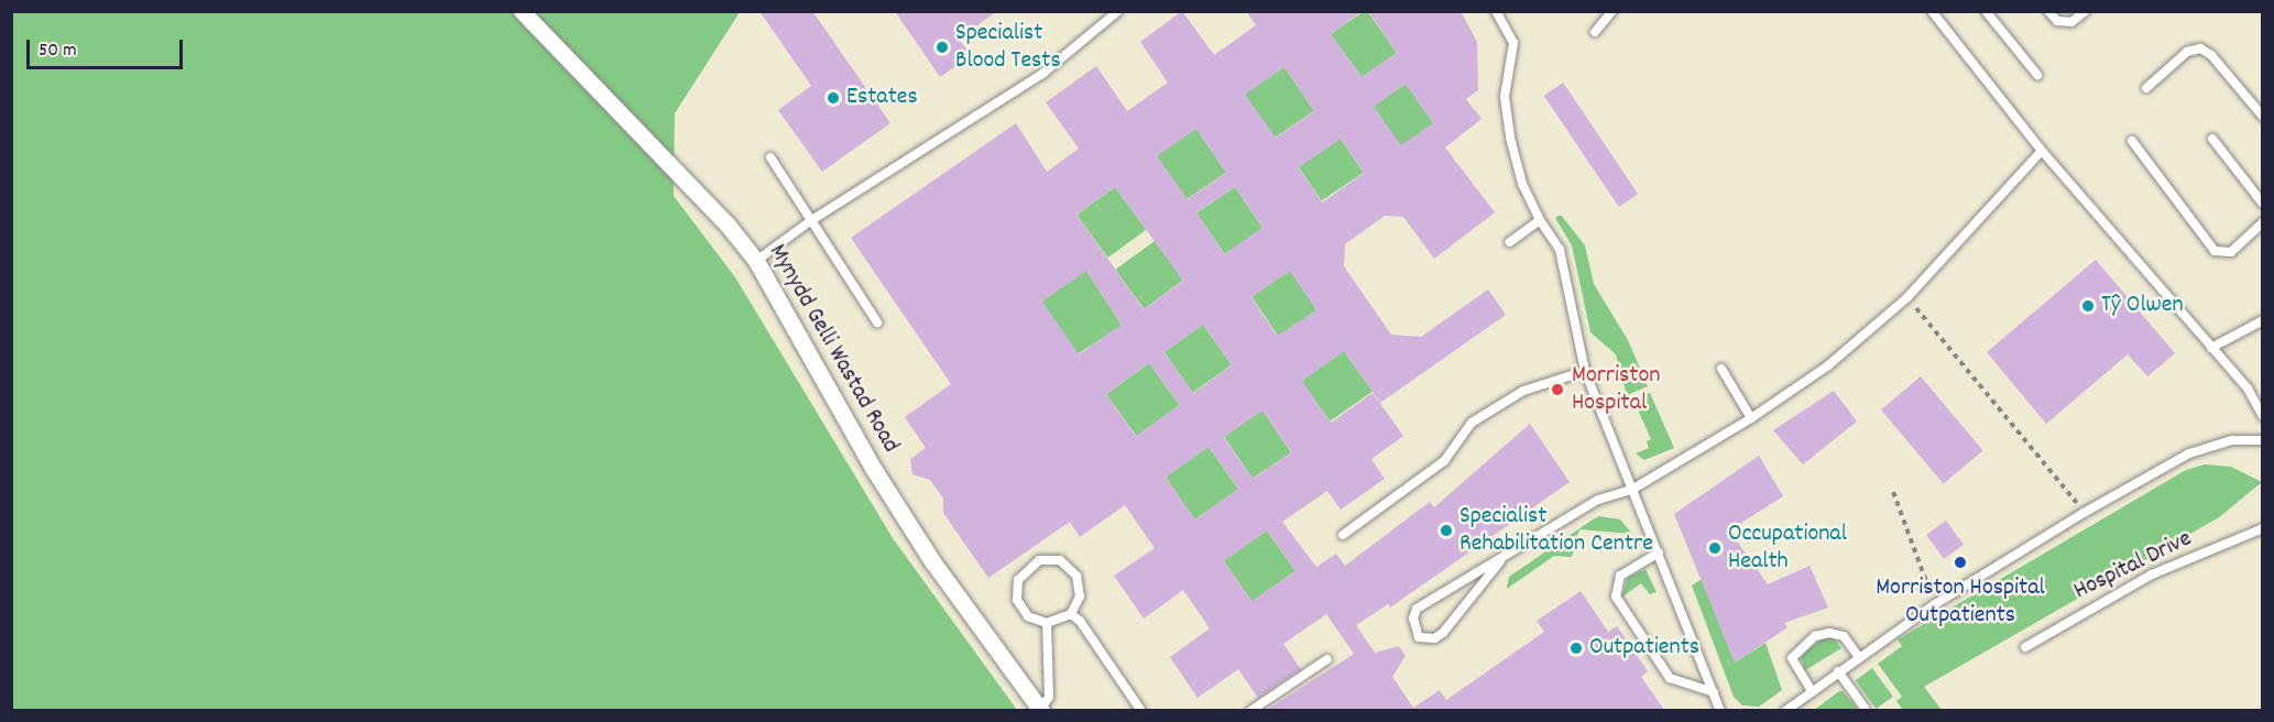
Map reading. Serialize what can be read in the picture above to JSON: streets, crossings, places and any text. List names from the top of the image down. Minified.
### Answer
{"streets":{"street":["Mynydd Gelli Wastad Road"],"lane":["Hospital Drive"]},"places":["Specialist Blood Tests","Estates","Tŷ Olwen","Morriston Hospital","Specialist Rehabilitation Centre","Occupational Health","Morriston Hospital Outpatients","Outpatients"],"scale_bar":"50 m"}
